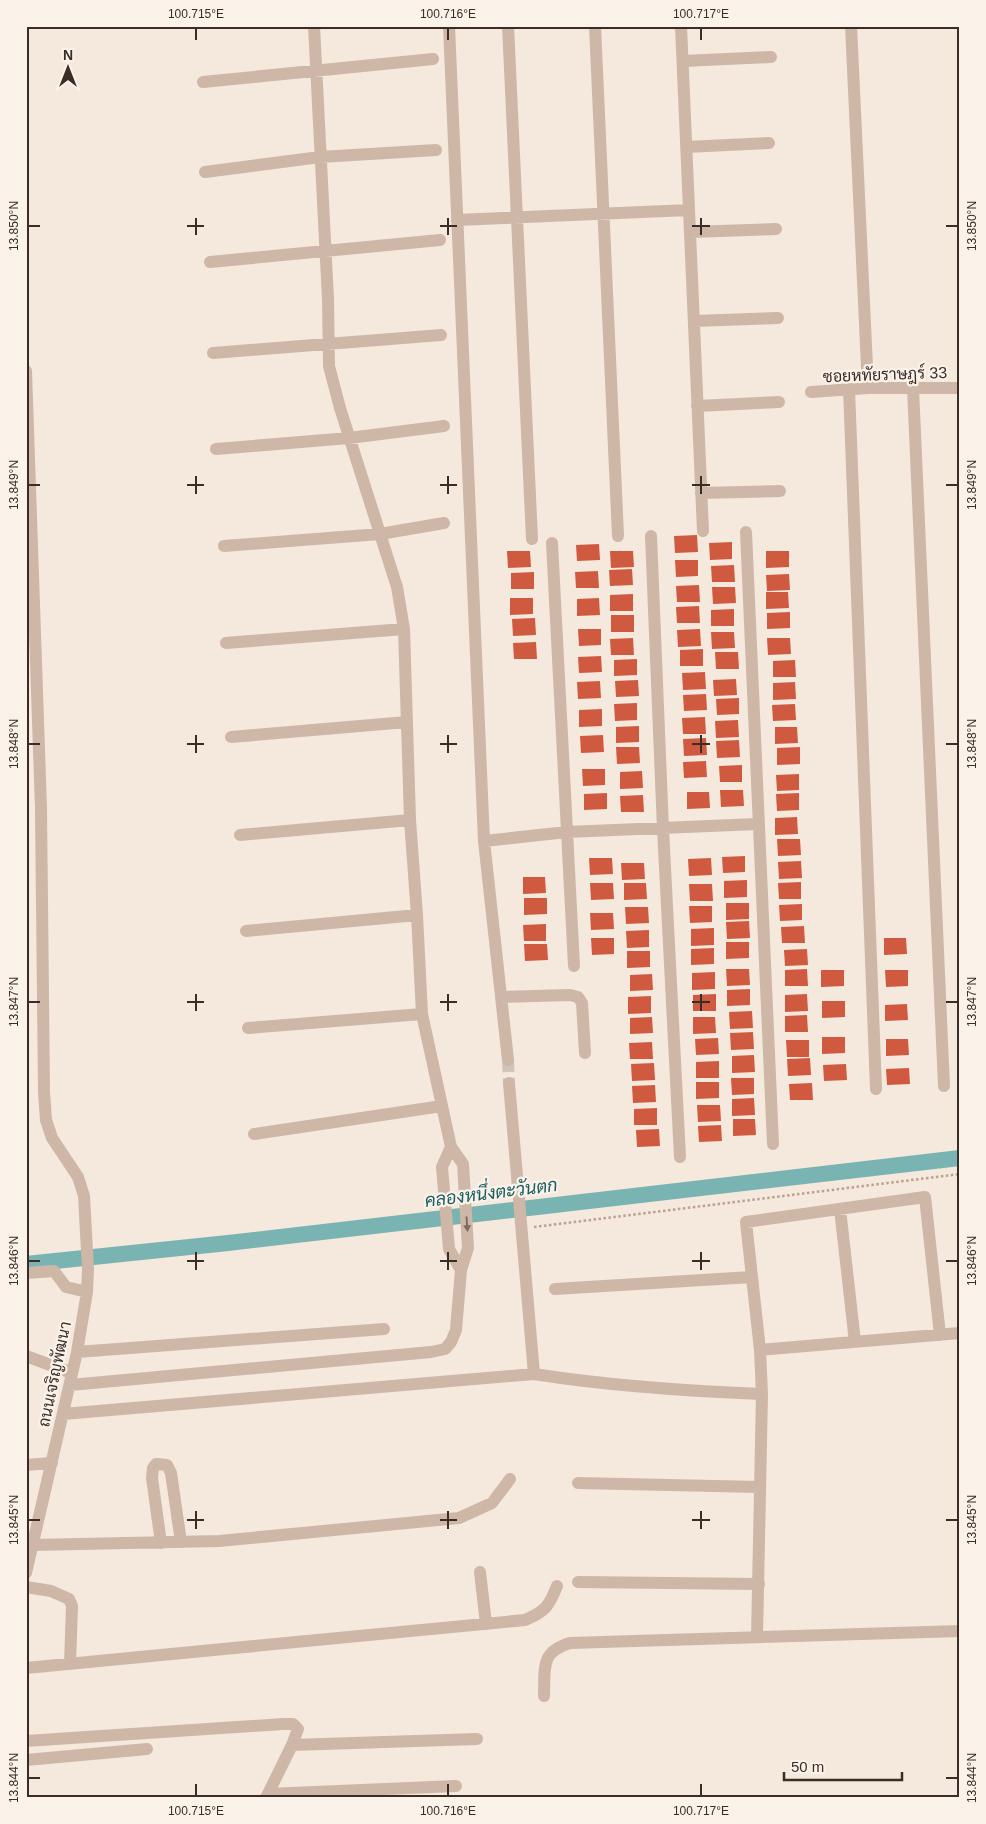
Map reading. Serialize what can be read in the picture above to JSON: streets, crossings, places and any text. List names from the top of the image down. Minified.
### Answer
{"streets":{"street":["ซอยหทัยราษฎร์ 33","ถนนเจริญพัฒนา"]},"water":["คลองหนึ่งตะวันตก"],"scale_bar":"50 m","north":"top","coordinates":["100.715°E","100.716°E","100.717°E","13.850°N","13.849°N","13.848°N","13.847°N","13.846°N","13.845°N","13.844°N"]}
